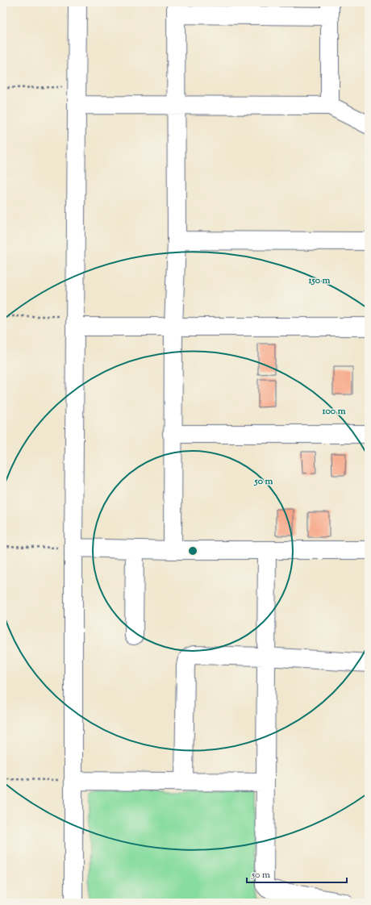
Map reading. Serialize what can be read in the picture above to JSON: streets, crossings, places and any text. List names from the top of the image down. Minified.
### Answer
{"scale_bar":"50 m","rings":["150 m","100 m","50 m"]}
